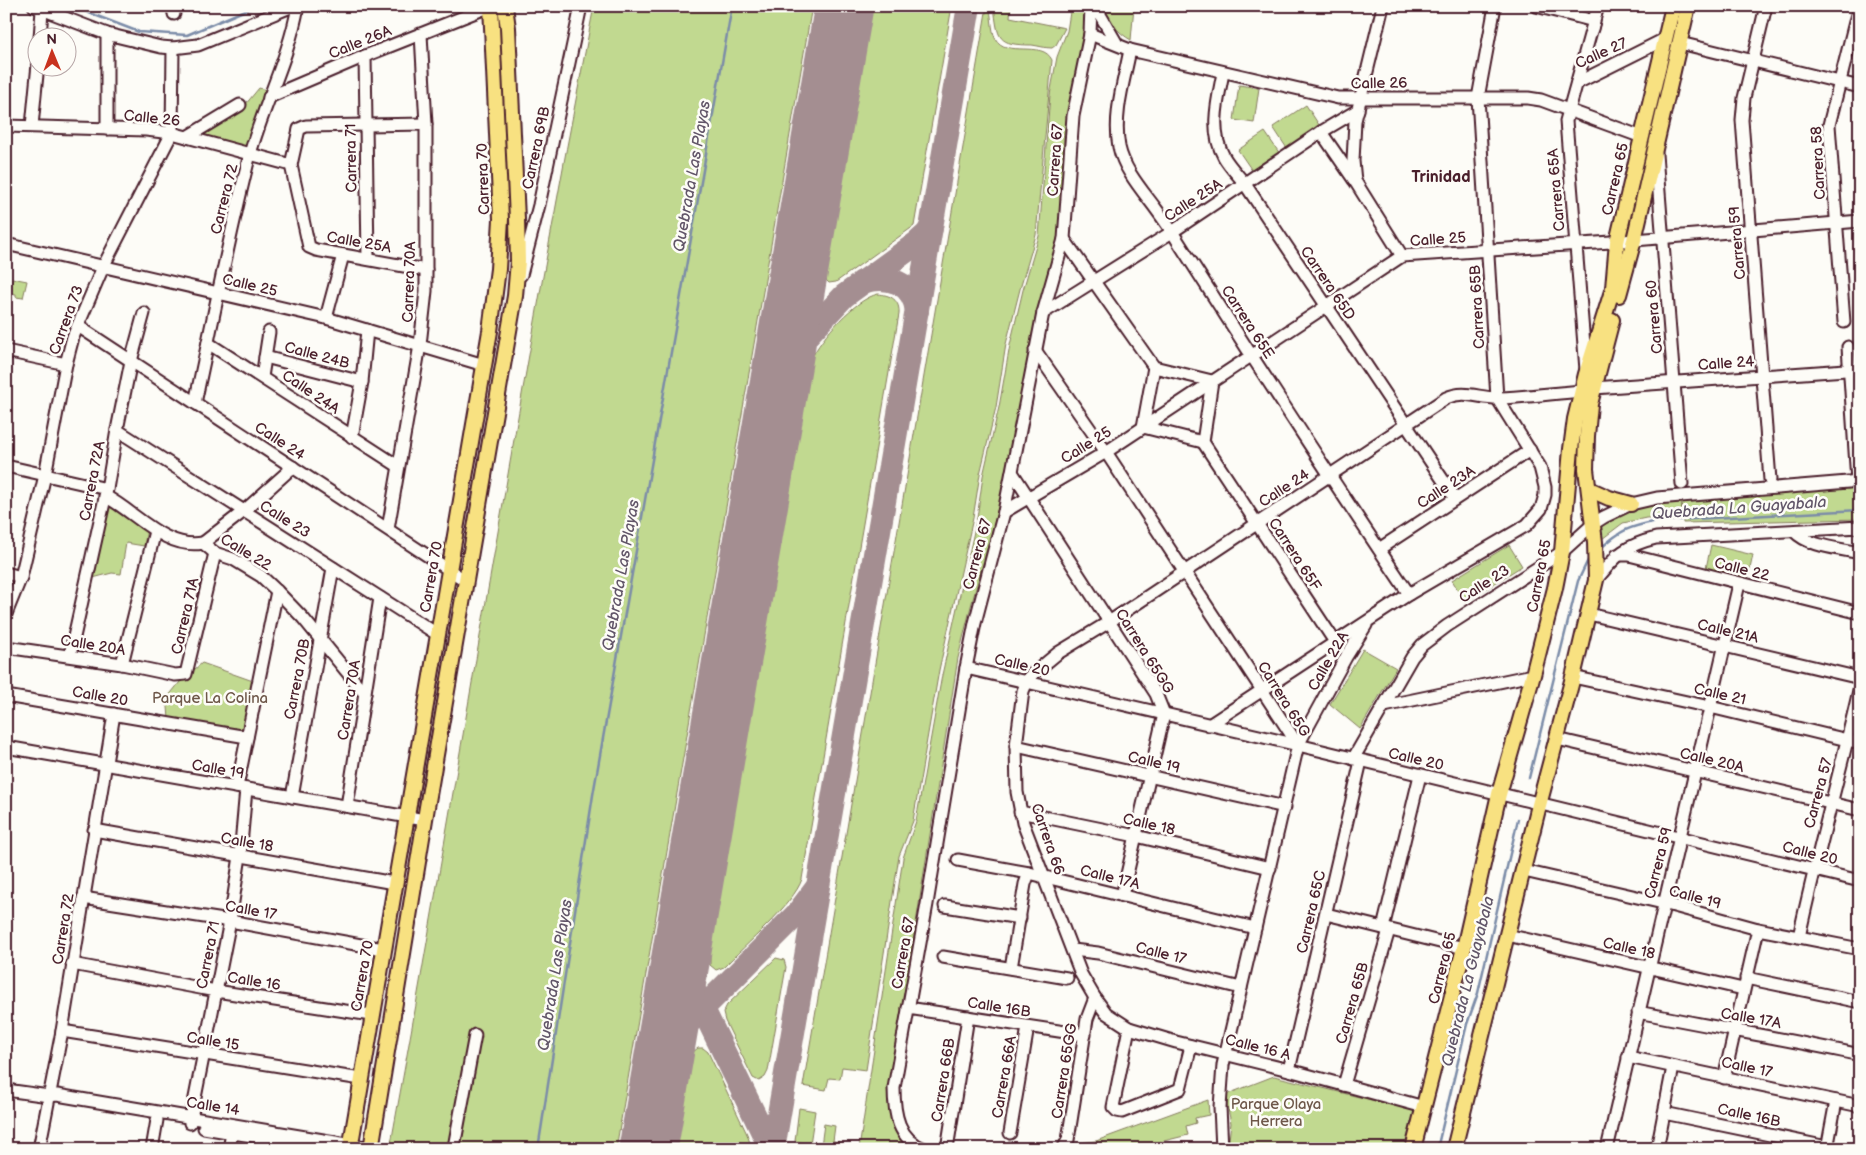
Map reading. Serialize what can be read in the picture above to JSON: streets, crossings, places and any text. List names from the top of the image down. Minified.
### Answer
{"streets":{"main road":["Carrera 70","Carrera 65"],"street":["Calle 26A","Calle 27","Calle 26","Carrera 69B","Carrera 71","Carrera 67","Carrera 58","Carrera 65A","Carrera 72","Calle 25A","Calle 25","Carrera 59","Carrera 70A","Carrera 65D","Carrera 65B","Carrera 60","Carrera 73","Carrera 65E","Calle 24B","Calle 24","Calle 24A","Carrera 72A","Calle 23A","Calle 23","Calle 22","Carrera 65F","Carrera 71A","Calle 21A","Calle 20A","Carrera 65GG","Calle 22A","Calle 20","Carrera 70B","Calle 21","Carrera 65G","Calle 19","Carrera 57","Calle 18","Carrera 66","Calle 17A","Calle 17","Carrera 65C","Calle 16","Calle 16B","Calle 15","Calle 16 A","Carrera 66A","Carrera 66B","Calle 14"]},"crossings":[["Calle 26A","Carrera 71"],["Calle 26A","Carrera 70"],["Calle 26A","Carrera 72"],["Calle 26A","Carrera 70A"],["Calle 27","Carrera 65"],["Calle 27","Carrera 65A"],["Calle 26","Carrera 67"],["Calle 26","Carrera 65"],["Calle 26","Carrera 65A"],["Calle 26","Carrera 72"],["Calle 26","Calle 25A"],["Calle 26","Carrera 65D"],["Calle 26","Carrera 65B"],["Calle 26","Carrera 73"],["Calle 26","Carrera 65E"],["Carrera 71","Calle 25A"],["Carrera 71","Calle 22"],["Carrera 71","Calle 20"],["Carrera 71","Calle 19"],["Carrera 71","Calle 18"],["Carrera 71","Calle 17"],["Carrera 71","Calle 16"],["Carrera 71","Calle 15"],["Carrera 71","Calle 14"],["Carrera 67","Calle 25A"],["Carrera 67","Calle 25"],["Carrera 67","Calle 20"],["Carrera 67","Carrera 65G"],["Carrera 67","Calle 16B"],["Carrera 58","Calle 25"],["Carrera 70","Calle 25"],["Carrera 70","Calle 24"],["Carrera 70","Calle 23"],["Carrera 70","Calle 19"],["Carrera 70","Calle 18"],["Carrera 70","Calle 17"],["Carrera 70","Calle 16"],["Carrera 70","Calle 15"],["Carrera 70","Calle 14"],["Carrera 65","Carrera 65A"],["Carrera 65","Calle 25"],["Carrera 65","Carrera 60"],["Carrera 65","Calle 24"],["Carrera 65","Calle 23"],["Carrera 65","Calle 21A"],["Carrera 65","Calle 20A"],["Carrera 65","Calle 20"],["Carrera 65","Calle 21"],["Carrera 65","Calle 19"],["Carrera 65","Calle 18"],["Carrera 65","Calle 16 A"],["Carrera 65A","Calle 25"],["Carrera 72","Calle 25"],["Carrera 72","Calle 24"],["Carrera 72","Calle 24A"],["Carrera 72","Calle 20"],["Carrera 72","Calle 19"],["Carrera 72","Calle 18"],["Carrera 72","Calle 17"],["Carrera 72","Calle 16"],["Carrera 72","Calle 15"],["Carrera 72","Calle 14"],["Calle 25A","Carrera 70A"],["Calle 25A","Carrera 65D"],["Calle 25A","Carrera 65E"],["Calle 25","Carrera 59"],["Calle 25","Carrera 70A"],["Calle 25","Carrera 65D"],["Calle 25","Carrera 65B"],["Calle 25","Carrera 60"],["Calle 25","Carrera 73"],["Calle 25","Carrera 65E"],["Calle 25","Carrera 65GG"],["Calle 25","Carrera 65G"],["Carrera 59","Calle 24"],["Carrera 59","Calle 22"],["Carrera 59","Calle 21A"],["Carrera 59","Calle 20A"],["Carrera 59","Calle 20"],["Carrera 59","Calle 21"],["Carrera 59","Calle 19"],["Carrera 59","Calle 18"],["Carrera 59","Calle 17A"],["Carrera 59","Calle 17"],["Carrera 70A","Calle 24"],["Carrera 70A","Calle 24A"],["Carrera 70A","Calle 23"],["Carrera 70A","Calle 22"],["Carrera 70A","Calle 19"],["Carrera 65D","Calle 24"],["Carrera 65D","Calle 23A"],["Carrera 65B","Calle 24"],["Carrera 65B","Calle 20"],["Carrera 65B","Calle 16 A"],["Carrera 60","Calle 24"],["Carrera 73","Calle 24"],["Carrera 73","Calle 22"],["Carrera 65E","Calle 24"],["Carrera 65E","Calle 23A"],["Carrera 65E","Calle 23"],["Calle 24","Carrera 72A"],["Calle 24","Carrera 65F"],["Calle 24","Carrera 65GG"],["Calle 24","Calle 20"],["Calle 24","Carrera 65G"],["Calle 24","Carrera 66"],["Carrera 72A","Calle 23"],["Carrera 72A","Calle 22"],["Carrera 72A","Calle 20A"],["Calle 23A","Calle 23"],["Calle 23","Carrera 65F"],["Calle 23","Calle 22A"],["Calle 23","Calle 20"],["Calle 23","Carrera 70B"],["Calle 23","Carrera 65G"],["Calle 23","Carrera 65C"],["Calle 22","Carrera 71A"],["Calle 22","Carrera 70B"],["Carrera 65F","Calle 22A"],["Carrera 71A","Calle 20A"],["Calle 20A","Carrera 57"],["Carrera 65GG","Calle 20"],["Carrera 65GG","Calle 19"],["Carrera 65GG","Calle 18"],["Carrera 65GG","Carrera 66"],["Carrera 65GG","Calle 17A"],["Carrera 65GG","Calle 16B"],["Carrera 65GG","Calle 16 A"],["Calle 22A","Calle 20"],["Calle 22A","Carrera 65G"],["Calle 20","Carrera 65G"],["Calle 20","Carrera 57"],["Calle 20","Carrera 66"],["Calle 20","Carrera 65C"],["Carrera 70B","Calle 19"],["Calle 21","Carrera 57"],["Carrera 65G","Calle 19"],["Carrera 65G","Calle 18"],["Carrera 65G","Calle 17A"],["Carrera 65G","Calle 17"],["Carrera 65G","Calle 16 A"],["Calle 19","Carrera 57"],["Calle 19","Carrera 66"],["Calle 18","Carrera 66"],["Carrera 66","Calle 17A"],["Carrera 66","Calle 17"],["Carrera 66","Calle 16 A"],["Carrera 65C","Calle 16 A"],["Calle 16B","Carrera 66A"],["Calle 16B","Carrera 66B"]],"districts":["Trinidad"],"water":["Quebrada Las Playas","Quebrada La Guayabala"],"parks":["Parque La Colina","Parque Olaya Herrera"],"north":"top"}
